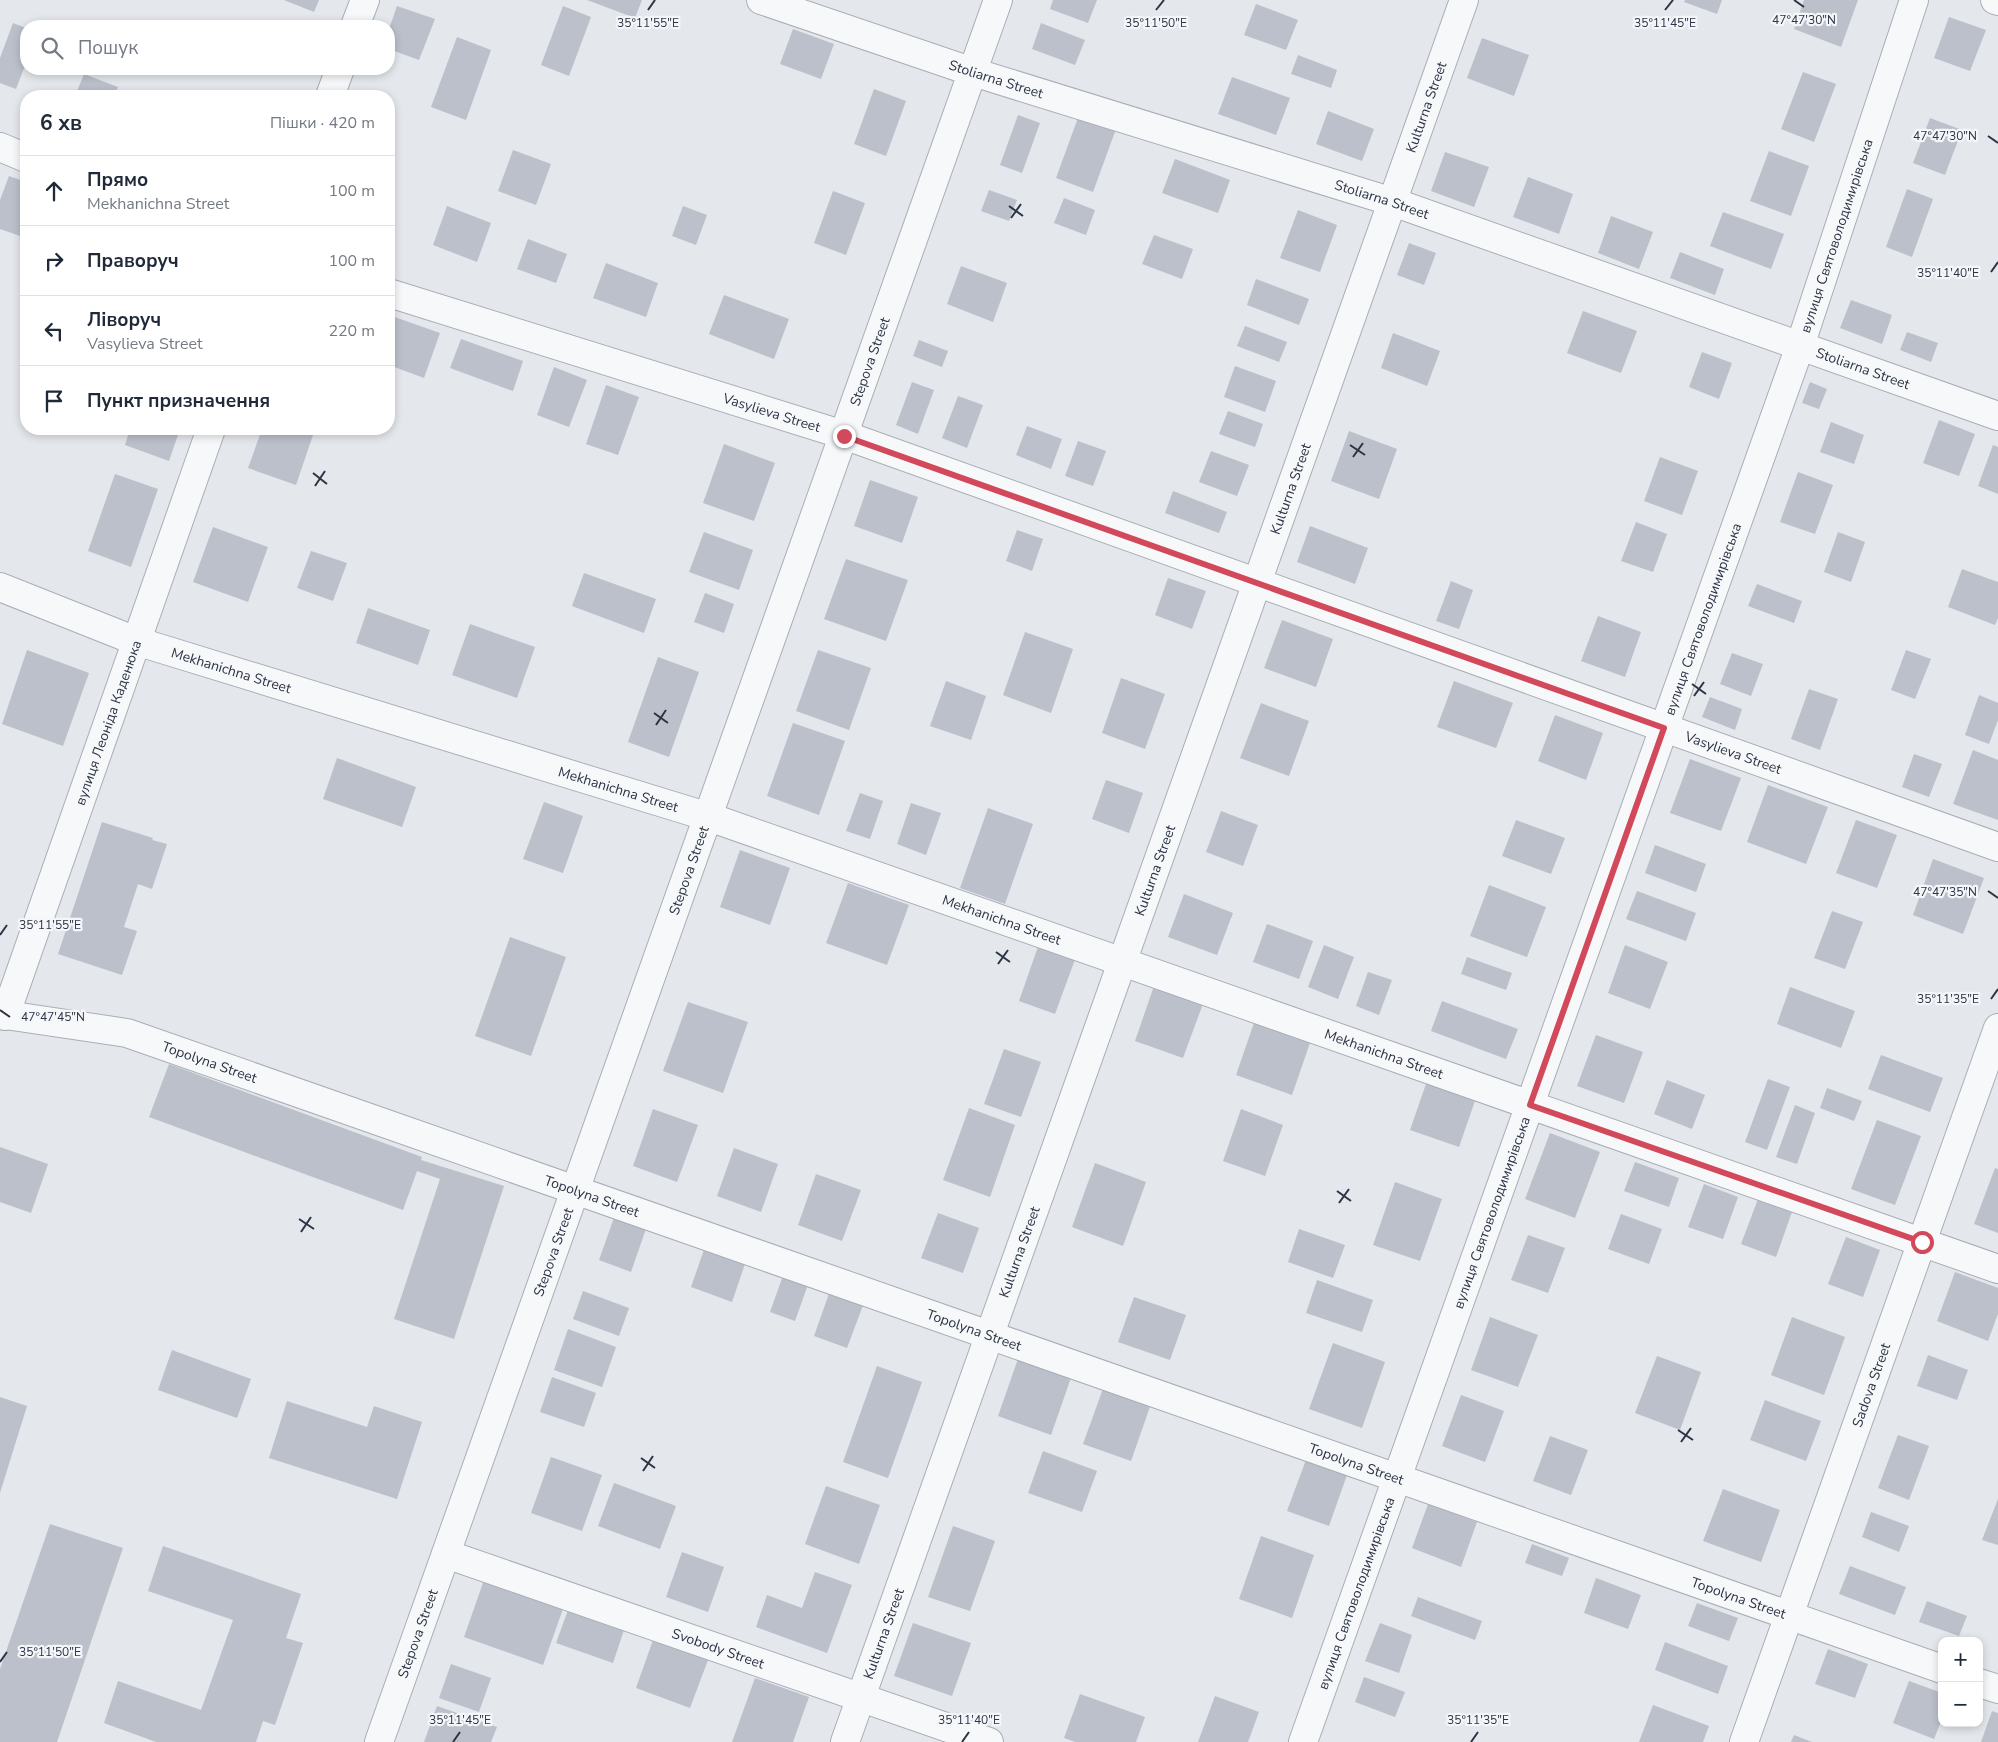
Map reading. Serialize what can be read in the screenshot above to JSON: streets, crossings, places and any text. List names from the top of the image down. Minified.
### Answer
{"streets":{"street":["Stoliarna Street","Kulturna Street","вулиця Святоволодимирівська","Stepova Street","Vasylieva Street","Mekhanichna Street","вулиця Леоніда Каденюка","Topolyna Street","Sadova Street","Svobody Street"]},"crossings":[["Stoliarna Street","Kulturna Street"],["Stoliarna Street","вулиця Святоволодимирівська"],["Stoliarna Street","Stepova Street"],["Kulturna Street","Vasylieva Street"],["Kulturna Street","Mekhanichna Street"],["Kulturna Street","Topolyna Street"],["Kulturna Street","Svobody Street"],["вулиця Святоволодимирівська","Vasylieva Street"],["вулиця Святоволодимирівська","Mekhanichna Street"],["вулиця Святоволодимирівська","Topolyna Street"],["Stepova Street","Vasylieva Street"],["Stepova Street","Mekhanichna Street"],["Stepova Street","Topolyna Street"],["Stepova Street","Svobody Street"],["Mekhanichna Street","вулиця Леоніда Каденюка"],["Mekhanichna Street","Sadova Street"],["вулиця Леоніда Каденюка","Topolyna Street"],["Topolyna Street","Sadova Street"]],"page":{"search":"Пошук","heading":["6 хв","Пішки · 420 m"],"list":[["Прямо","Mekhanichna Street","100 m"],["Праворуч","100 m"],["Ліворуч","Vasylieva Street","220 m"],"Пункт призначення"],"map_buttons":["+","−"]},"coordinates":["47°47'30\"N","35°11'55\"E","35°11'50\"E","35°11'45\"E","35°11'40\"E","47°47'35\"N","35°11'35\"E","47°47'45\"N"]}
